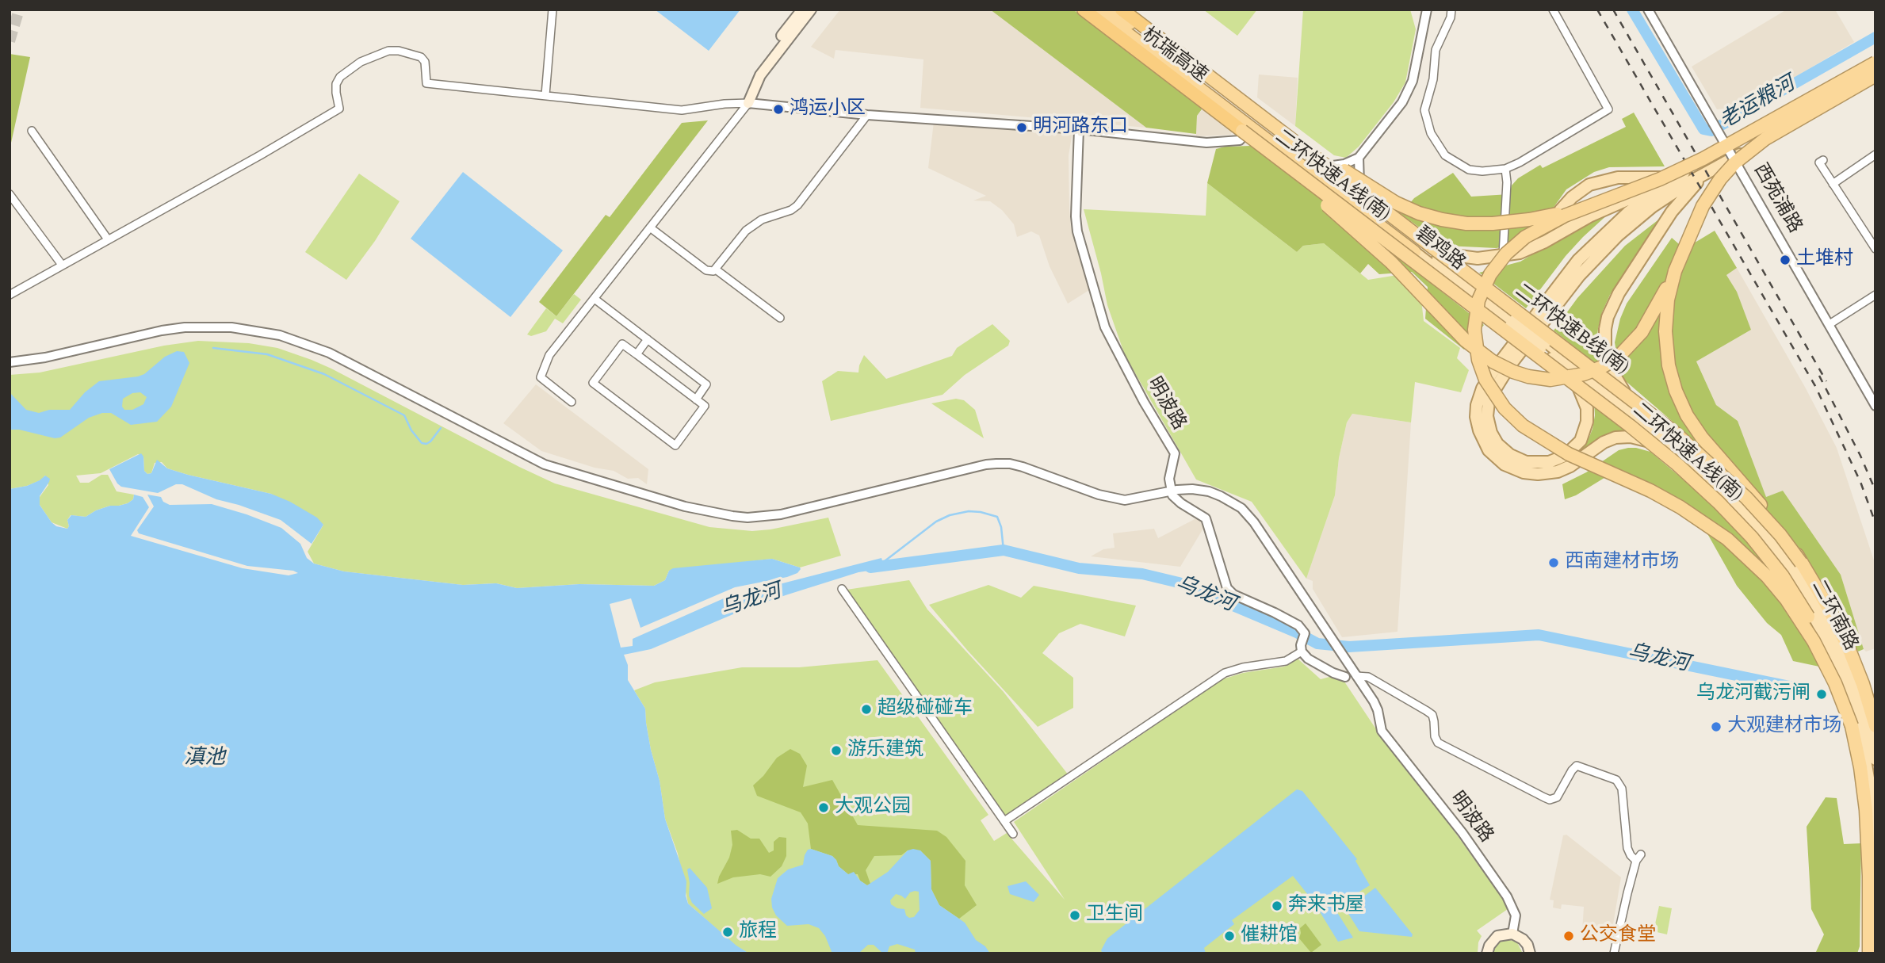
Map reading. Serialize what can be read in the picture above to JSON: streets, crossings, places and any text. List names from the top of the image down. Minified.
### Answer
{"streets":{"highway":["杭瑞高速","二环快速A线(南)","碧鸡路","二环快速B线(南)"],"main road":["二环南路"],"street":["西苑浦路","明波路"]},"crossings":[["杭瑞高速","二环快速A线(南)"],["杭瑞高速","碧鸡路"],["杭瑞高速","二环快速B线(南)"],["二环快速A线(南)","碧鸡路"],["碧鸡路","二环南路"]],"water":["老运粮河","乌龙河","滇池"],"places":["鸿运小区","明河路东口","土堆村","西南建材市场","乌龙河截污闸","超级碰碰车","大观建材市场","游乐建筑","大观公园","奔来书屋","卫生间","旅程","催耕馆","公交食堂"]}
